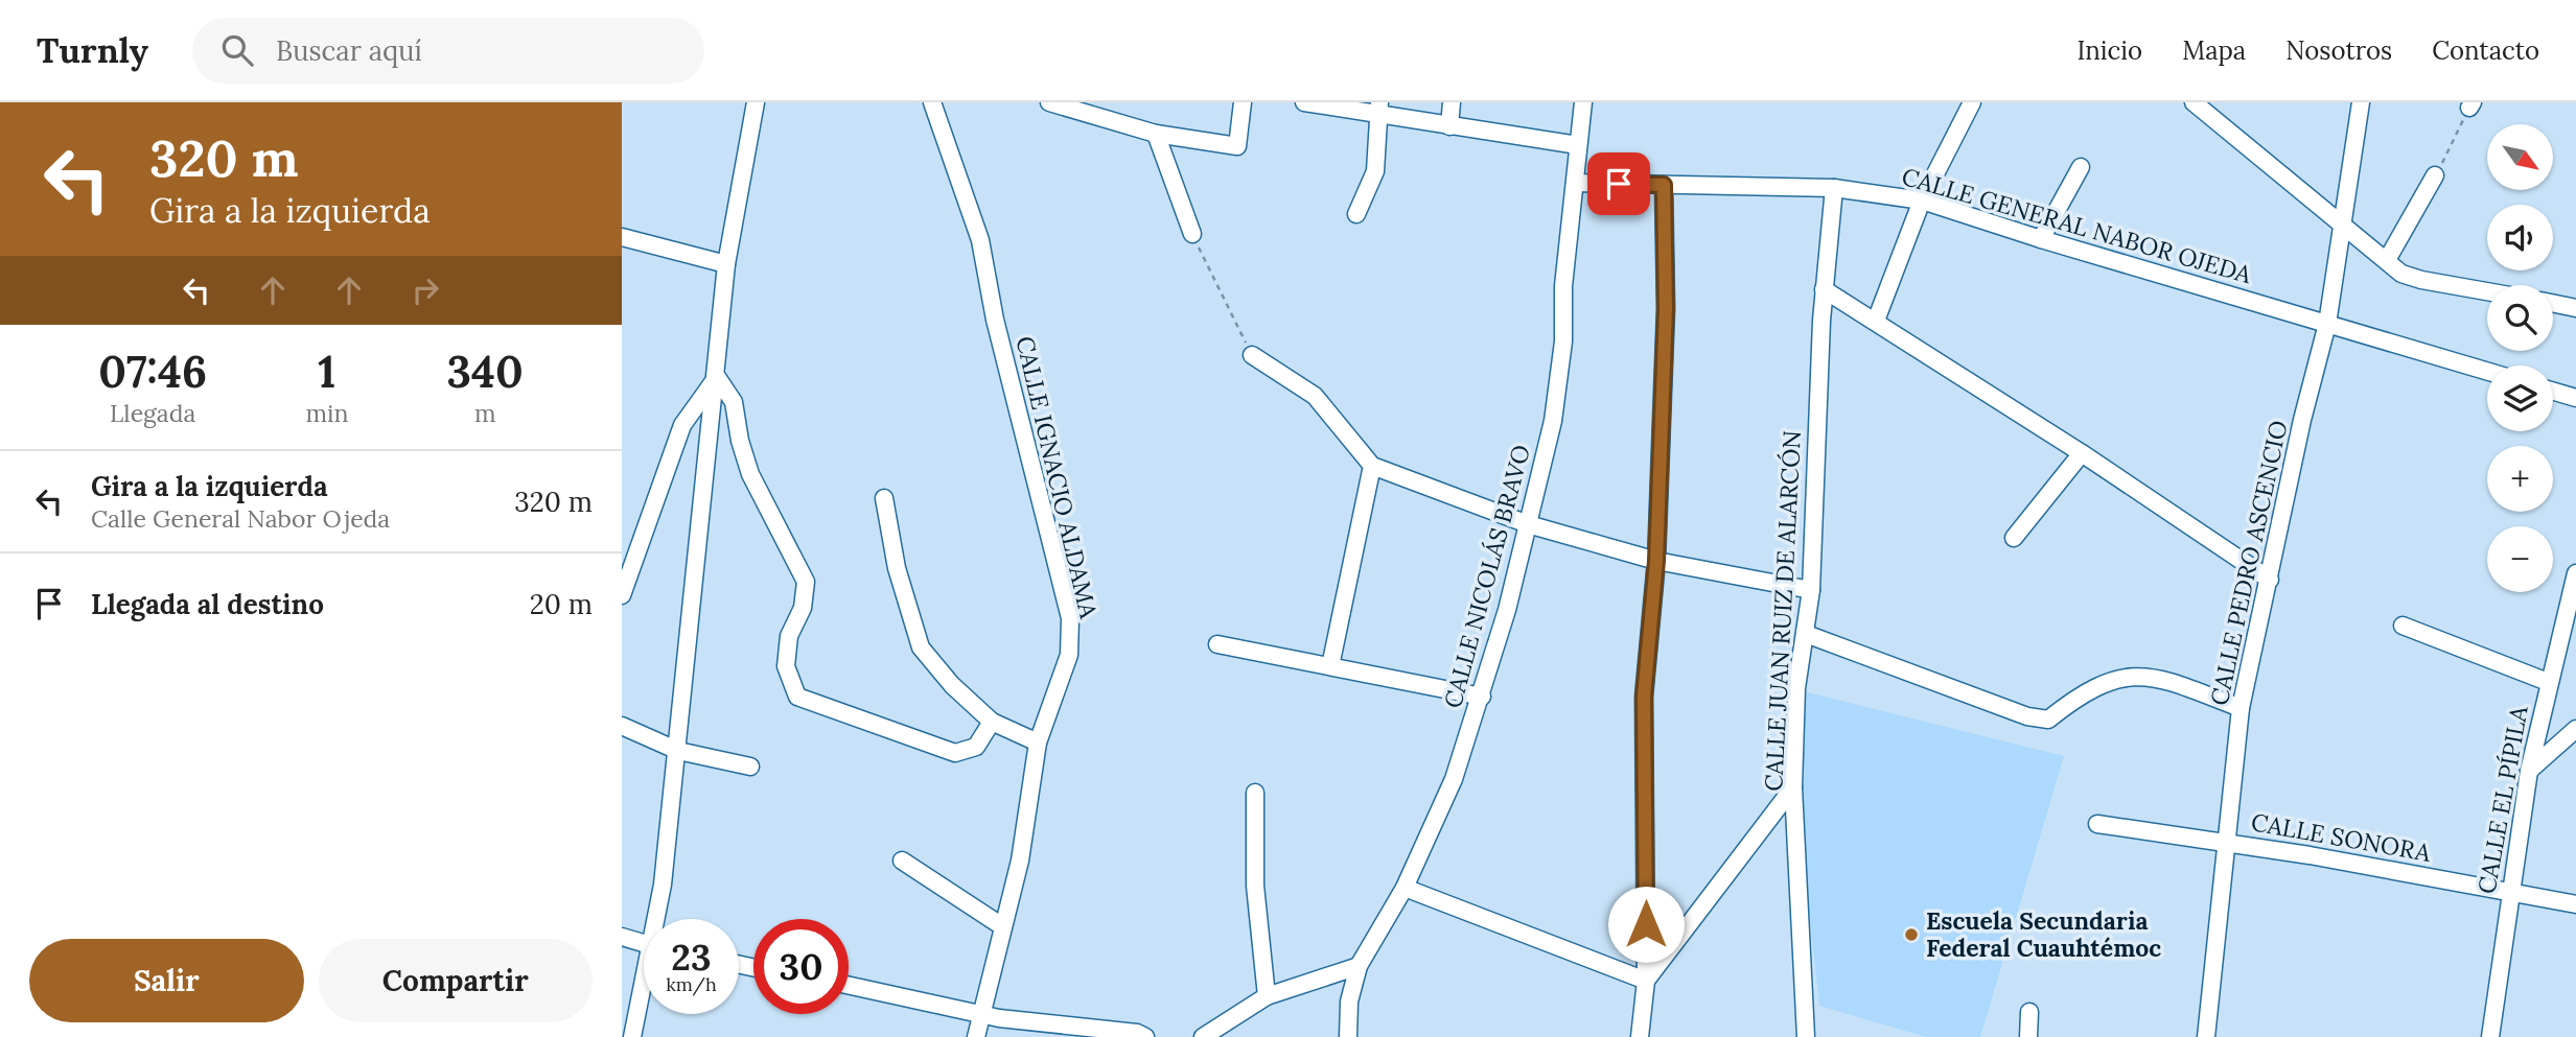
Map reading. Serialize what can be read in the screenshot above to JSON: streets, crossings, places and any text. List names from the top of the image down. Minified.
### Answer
{"streets":{"street":["CALLE GENERAL NABOR OJEDA","CALLE IGNACIO ALDAMA","CALLE PEDRO ASCENCIO","CALLE NICOLÁS BRAVO","CALLE JUAN RUIZ DE ALARCÓN","CALLE EL PÍPILA","CALLE SONORA"]},"crossings":[["CALLE GENERAL NABOR OJEDA","CALLE PEDRO ASCENCIO"],["CALLE GENERAL NABOR OJEDA","CALLE NICOLÁS BRAVO"],["CALLE GENERAL NABOR OJEDA","CALLE JUAN RUIZ DE ALARCÓN"],["CALLE PEDRO ASCENCIO","CALLE SONORA"],["CALLE EL PÍPILA","CALLE SONORA"]],"places":["Escuela Secundaria Federal Cuauhtémoc"],"north":"bottom right","page":{"header":"Turnly","search":"Buscar aquí","nav":["Inicio","Mapa","Nosotros","Contacto"],"turn":["320 m","Gira a la izquierda"],"map_buttons":["+","−"],"eta":["07:46","Llegada","1","min","340","m"],"list":[{"name":"Gira a la izquierda","note":"Calle General Nabor Ojeda","value":"320 m"},{"name":"Llegada al destino","value":"20 m"}],"speed":"23 km/h","limit":"30","buttons":["Salir","Compartir"]}}
